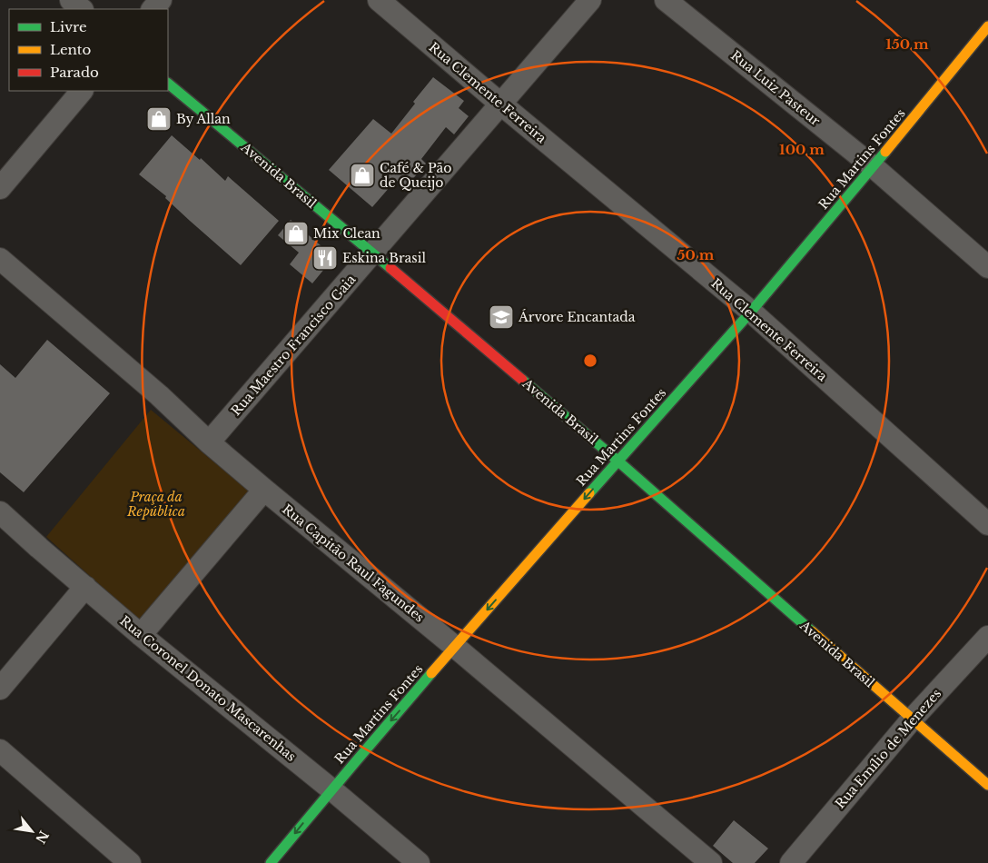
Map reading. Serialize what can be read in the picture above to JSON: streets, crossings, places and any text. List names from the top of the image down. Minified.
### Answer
{"streets":{"street":["Rua Luiz Pasteur","Rua Clemente Ferreira","Rua Martins Fontes","Avenida Brasil","Rua Maestro Francisco Gaia","Rua Capitão Raul Fagundes","Rua Coronel Donato Mascarenhas","Rua Emílio de Menezes"]},"crossings":[["Rua Luiz Pasteur","Rua Martins Fontes"],["Rua Clemente Ferreira","Rua Martins Fontes"],["Rua Clemente Ferreira","Rua Maestro Francisco Gaia"],["Rua Martins Fontes","Avenida Brasil"],["Rua Martins Fontes","Rua Capitão Raul Fagundes"],["Rua Martins Fontes","Rua Coronel Donato Mascarenhas"],["Avenida Brasil","Rua Maestro Francisco Gaia"],["Avenida Brasil","Rua Emílio de Menezes"],["Rua Maestro Francisco Gaia","Rua Capitão Raul Fagundes"]],"one_way":["Rua Martins Fontes"],"parks":["Praça da República"],"places":{"shop":["By Allan","Café & Pão de Queijo","Mix Clean"],"restaurant":["Eskina Brasil"],"school or university":["Árvore Encantada"]},"legend":["Livre","Lento","Parado"],"north":"bottom right","rings":["150 m","100 m","50 m"]}
